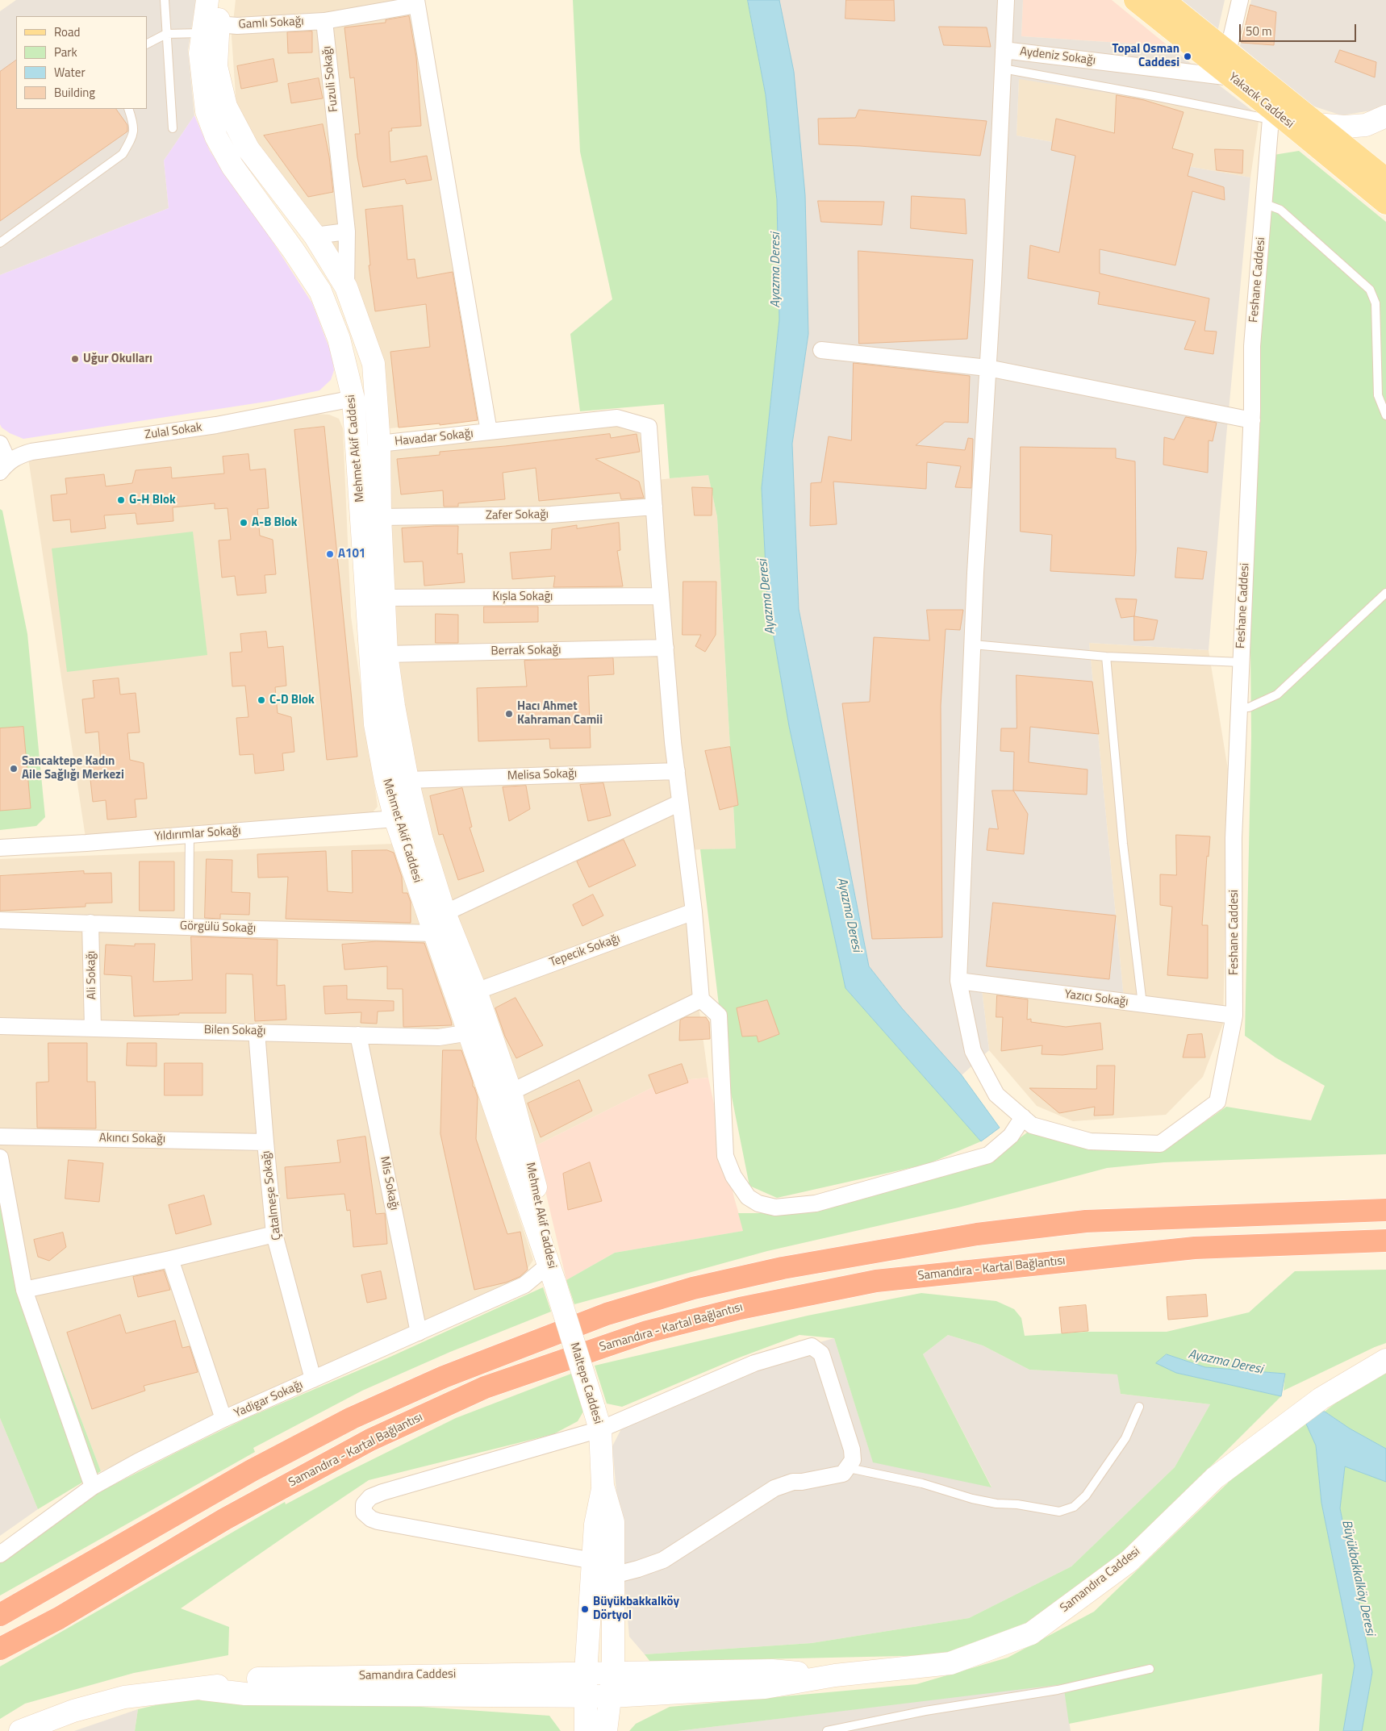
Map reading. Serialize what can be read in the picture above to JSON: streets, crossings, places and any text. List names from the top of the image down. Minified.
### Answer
{"streets":{"highway":["Samandıra - Kartal Bağlantısı"],"main road":["Yakacık Caddesi","Mehmet Akif Caddesi","Maltepe Caddesi","Samandıra Caddesi"],"street":["Gamlı Sokağı","Aydeniz Sokağı","Fuzuli Sokağı","Feshane Caddesi","Zulal Sokak","Havadar Sokağı","Zafer Sokağı","Kışla Sokağı","Berrak Sokağı","Melisa Sokağı","Yıldırımlar Sokağı","Görgülü Sokağı","Tepecik Sokağı","Ali Sokağı","Yazıcı Sokağı","Bilen Sokağı","Akıncı Sokağı","Mis Sokağı","Çatalmeşe Sokağı","Yadigar Sokağı"]},"crossings":[["Gamlı Sokağı","Fuzuli Sokağı"],["Gamlı Sokağı","Mehmet Akif Caddesi"],["Aydeniz Sokağı","Yakacık Caddesi"],["Fuzuli Sokağı","Mehmet Akif Caddesi"],["Yakacık Caddesi","Feshane Caddesi"],["Feshane Caddesi","Yazıcı Sokağı"],["Zulal Sokak","Mehmet Akif Caddesi"],["Havadar Sokağı","Mehmet Akif Caddesi"],["Havadar Sokağı","Zafer Sokağı"],["Mehmet Akif Caddesi","Zafer Sokağı"],["Mehmet Akif Caddesi","Kışla Sokağı"],["Mehmet Akif Caddesi","Berrak Sokağı"],["Mehmet Akif Caddesi","Melisa Sokağı"],["Mehmet Akif Caddesi","Yıldırımlar Sokağı"],["Mehmet Akif Caddesi","Görgülü Sokağı"],["Mehmet Akif Caddesi","Tepecik Sokağı"],["Mehmet Akif Caddesi","Bilen Sokağı"],["Mehmet Akif Caddesi","Maltepe Caddesi"],["Mehmet Akif Caddesi","Yadigar Sokağı"],["Görgülü Sokağı","Ali Sokağı"],["Ali Sokağı","Bilen Sokağı"],["Bilen Sokağı","Mis Sokağı"],["Bilen Sokağı","Çatalmeşe Sokağı"],["Akıncı Sokağı","Çatalmeşe Sokağı"],["Mis Sokağı","Yadigar Sokağı"],["Çatalmeşe Sokağı","Yadigar Sokağı"],["Maltepe Caddesi","Yadigar Sokağı"],["Maltepe Caddesi","Samandıra Caddesi"]],"water":["Ayazma Deresi","Büyükbakkalköy Deresi"],"places":["Topal Osman Caddesi","Uğur Okulları","G-H Blok","A-B Blok","A101","C-D Blok","Hacı Ahmet Kahraman Camii","Sancaktepe Kadın Aile Sağlığı Merkezi","Büyükbakkalköy Dörtyol"],"legend":["Road","Park","Water","Building"],"scale_bar":"50 m"}
